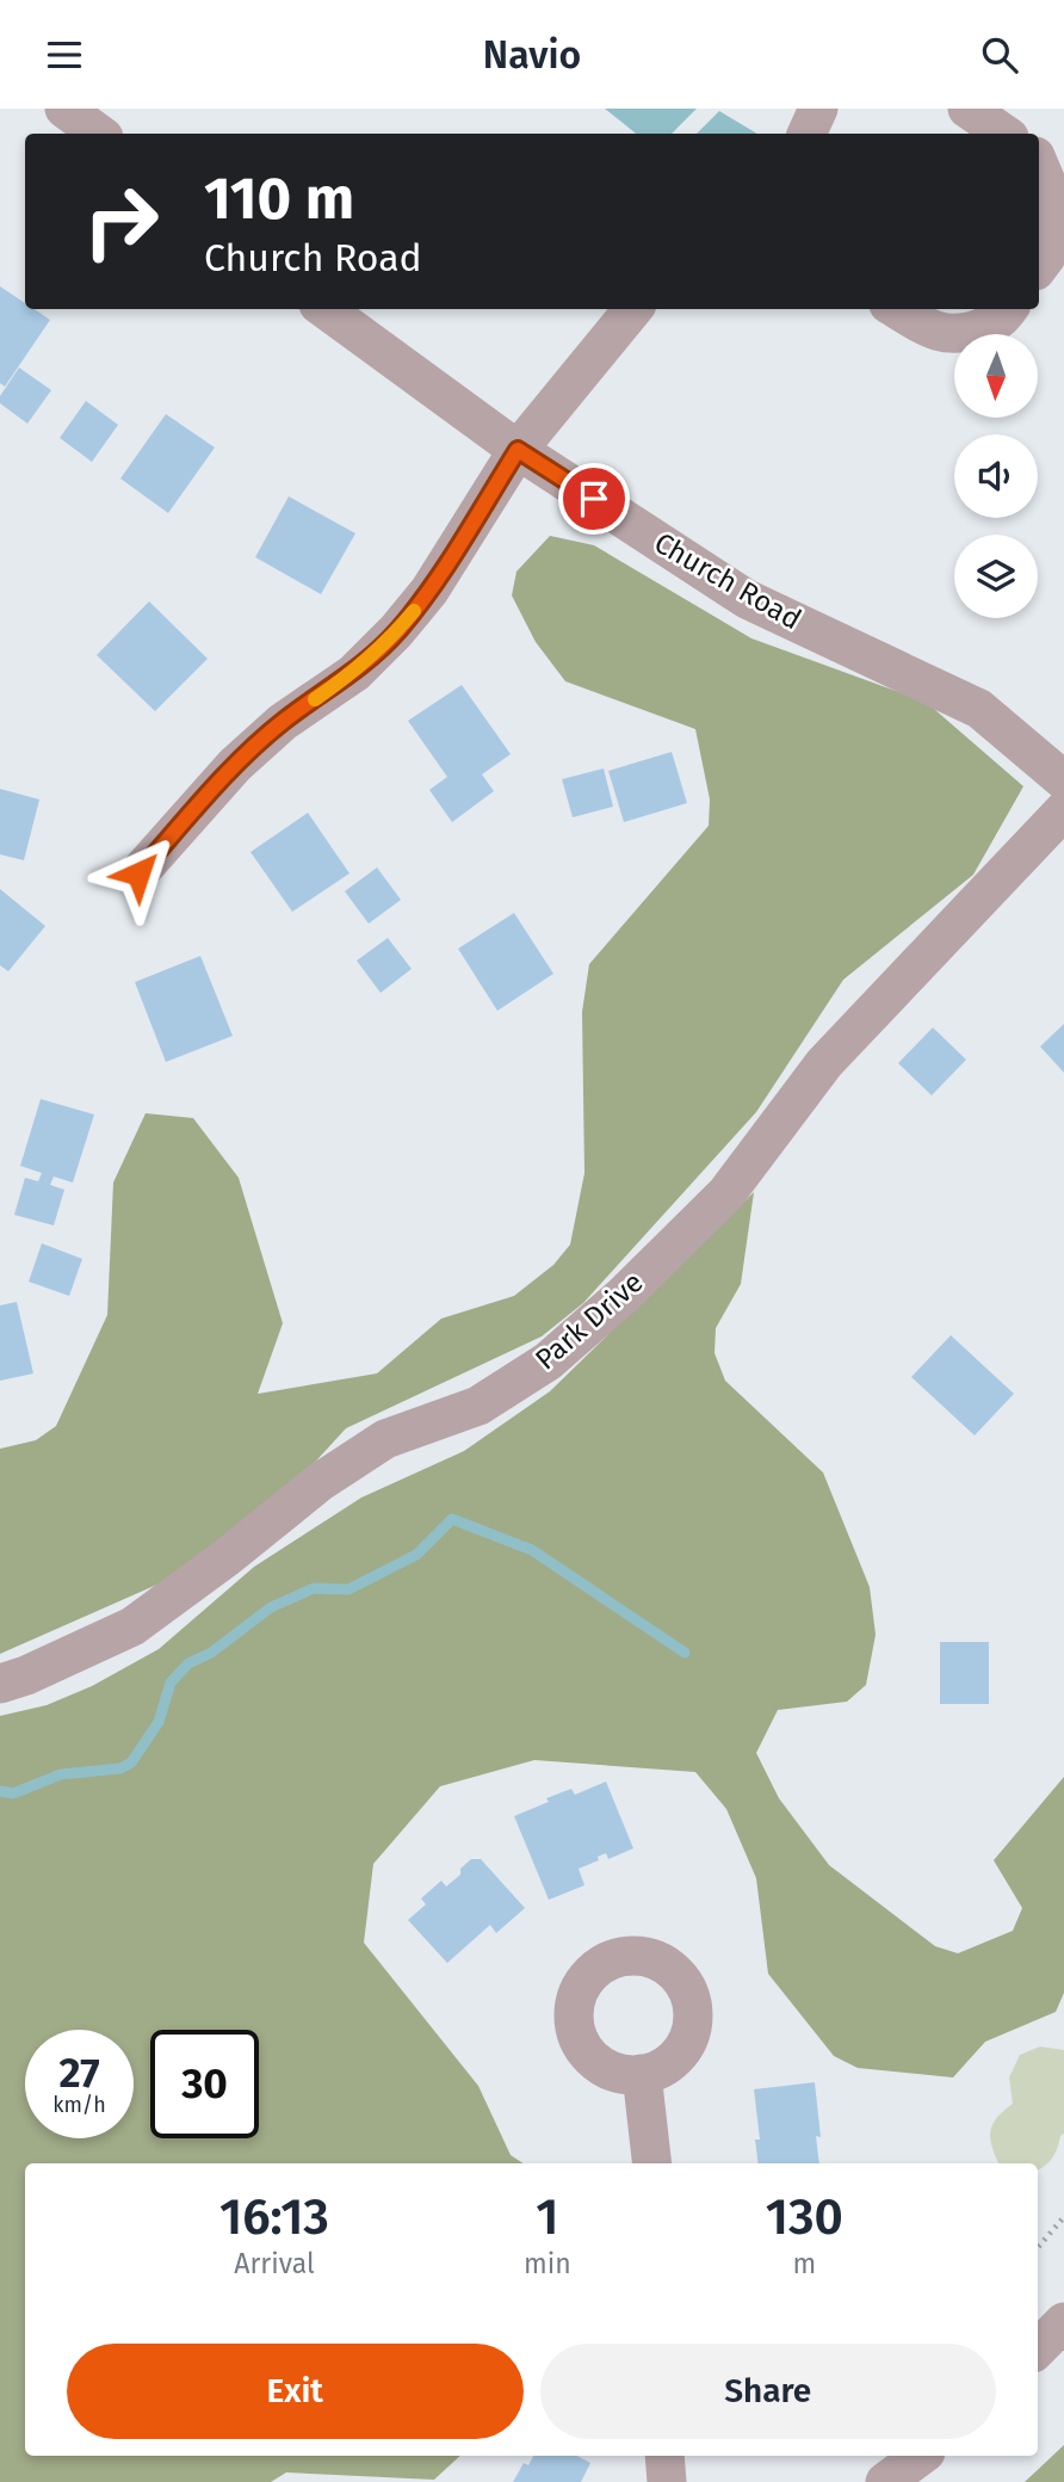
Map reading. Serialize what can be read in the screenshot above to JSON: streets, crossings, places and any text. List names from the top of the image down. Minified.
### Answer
{"streets":{"street":["Church Road","Park Drive"]},"north":"bottom","page":{"header":"Navio","turn":["110 m","Church Road"],"speed":"27 km/h","limit":"30","eta":["16:13","Arrival","1","min","130","m"],"buttons":["Exit","Share"]}}
